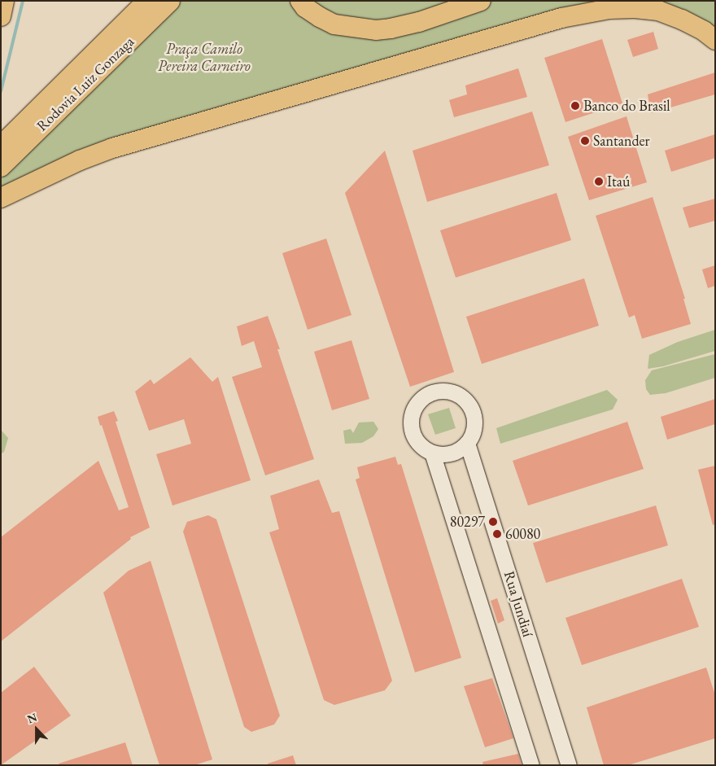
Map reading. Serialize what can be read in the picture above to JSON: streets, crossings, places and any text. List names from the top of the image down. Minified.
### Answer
{"streets":{"highway":["Rodovia Luiz Gonzaga"],"street":["Rua Jundiaí"]},"parks":["Praça Camilo Pereira Carneiro"],"places":["Banco do Brasil","Santander","Itaú","80297","60080"],"north":"top"}
